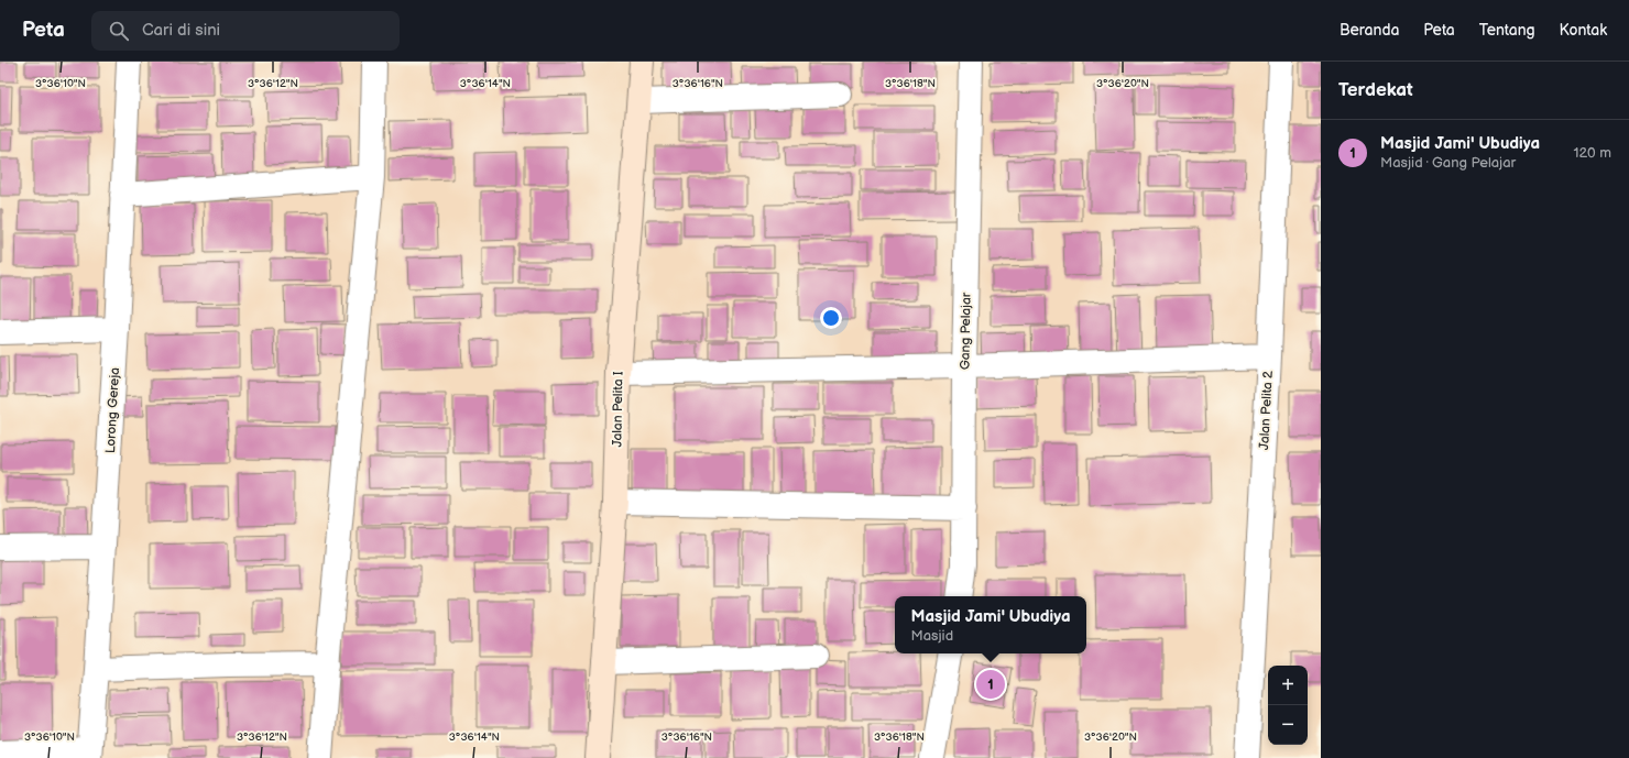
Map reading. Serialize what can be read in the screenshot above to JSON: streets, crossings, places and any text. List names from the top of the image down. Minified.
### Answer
{"streets":{"street":["Gang Pelajar","Jalan Pelita I","Lorong Gereja","Jalan Pelita 2"]},"page":{"header":"Peta","search":"Cari di sini","nav":["Beranda","Peta","Tentang","Kontak"],"heading":"Terdekat","list":[{"mark":"1","name":"Masjid Jami' Ubudiya","note":"Masjid · Gang Pelajar","value":"120 m"}],"popup":["Masjid Jami' Ubudiya","Masjid"],"map_buttons":["+","−"],"pins":"1"},"coordinates":["3°36'10\"N","3°36'12\"N","3°36'14\"N","3°36'16\"N","3°36'18\"N","3°36'20\"N"]}
